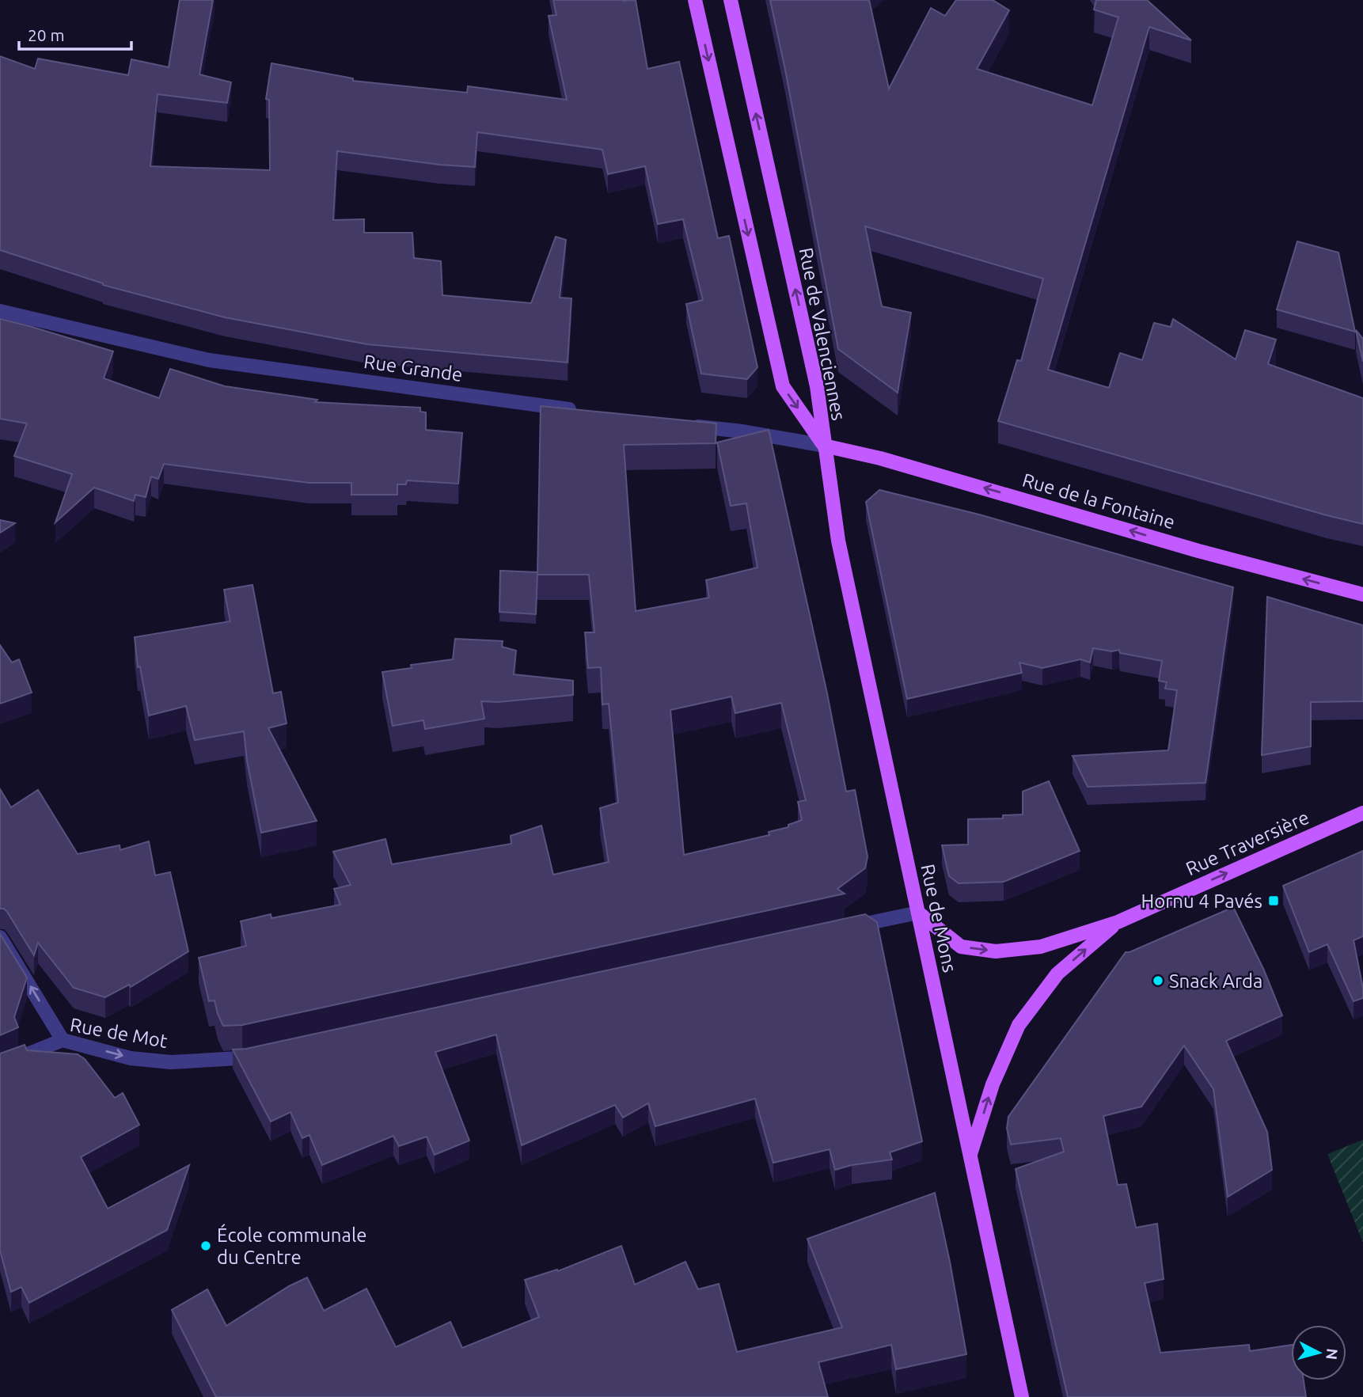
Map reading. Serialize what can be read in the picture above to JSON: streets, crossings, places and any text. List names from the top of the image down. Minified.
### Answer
{"streets":{"main road":["Rue de Valenciennes","Rue de la Fontaine","Rue Traversière","Rue de Mons"],"street":["Rue Grande","Rue de Mot"]},"crossings":[["Rue de Valenciennes","Rue de la Fontaine"],["Rue de Valenciennes","Rue de Mons"],["Rue de la Fontaine","Rue de Mons"],["Rue Traversière","Rue de Mons"]],"one_way":["Rue de la Fontaine","Rue Traversière","Rue de Mot"],"places":{"transit":["Hornu 4 Pavés"],"other":["Snack Arda","École communale du Centre"]},"scale_bar":"20 m","north":"right"}
